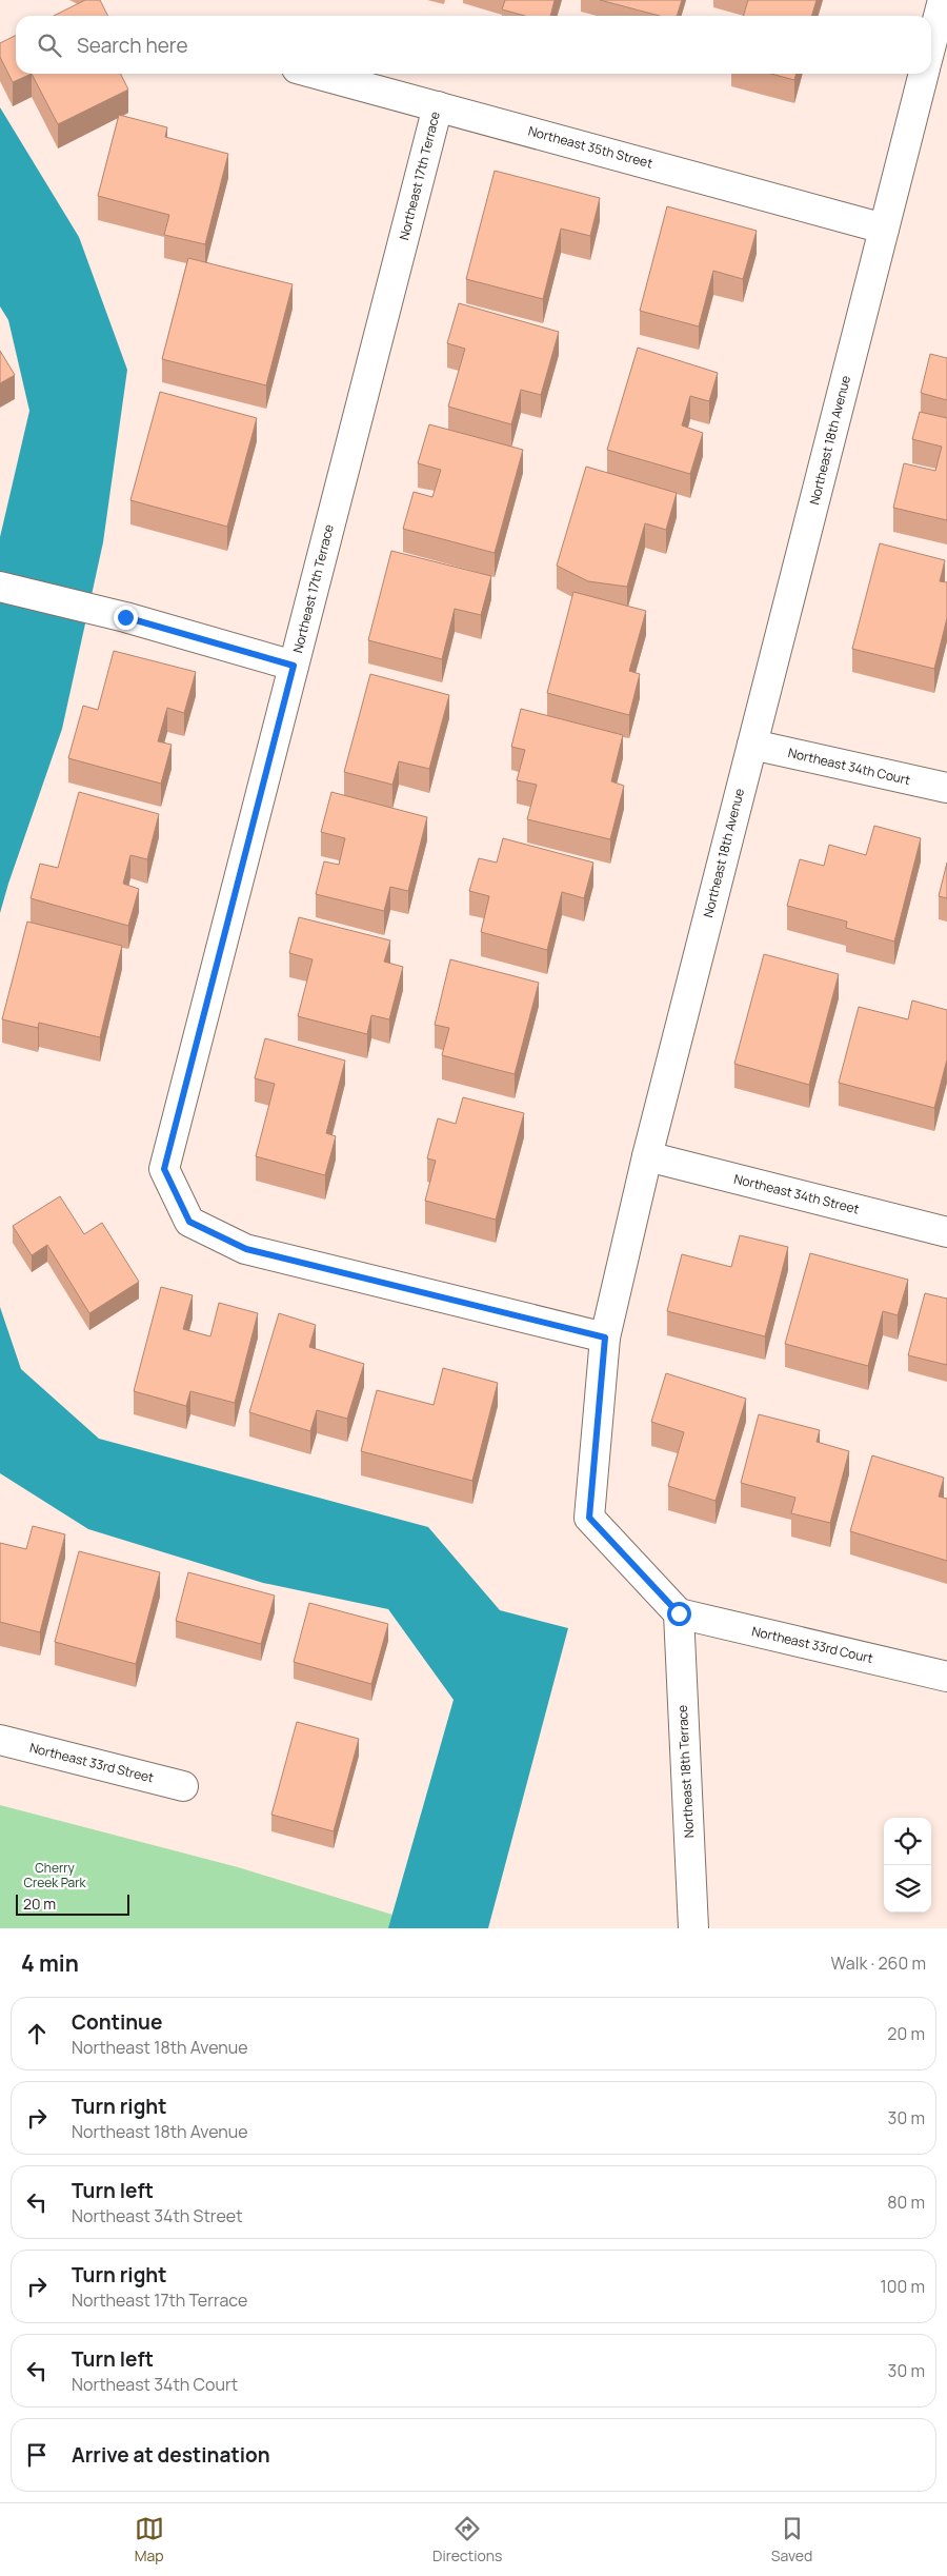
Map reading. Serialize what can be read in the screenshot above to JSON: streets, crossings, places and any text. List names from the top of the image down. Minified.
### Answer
{"streets":{"street":["Northeast 35th Street","Northeast 17th Terrace","Northeast 18th Avenue","Northeast 34th Court","Northeast 34th Street","Northeast 33rd Court","Northeast 33rd Street","Northeast 18th Terrace"]},"crossings":[["Northeast 35th Street","Northeast 17th Terrace"],["Northeast 35th Street","Northeast 18th Avenue"],["Northeast 17th Terrace","Northeast 18th Avenue"],["Northeast 18th Avenue","Northeast 34th Court"],["Northeast 18th Avenue","Northeast 34th Street"],["Northeast 18th Avenue","Northeast 33rd Court"],["Northeast 18th Avenue","Northeast 18th Terrace"],["Northeast 33rd Court","Northeast 18th Terrace"]],"parks":["Cherry Creek Park"],"scale_bar":"20 m","page":{"search":"Search here","scale":"20 m","heading":["4 min","Walk · 260 m"],"list":[["Continue","Northeast 18th Avenue","20 m"],["Turn right","Northeast 18th Avenue","30 m"],["Turn left","Northeast 34th Street","80 m"],["Turn right","Northeast 17th Terrace","100 m"],["Turn left","Northeast 34th Court","30 m"],"Arrive at destination"],"nav":["Map","Directions","Saved"]}}
